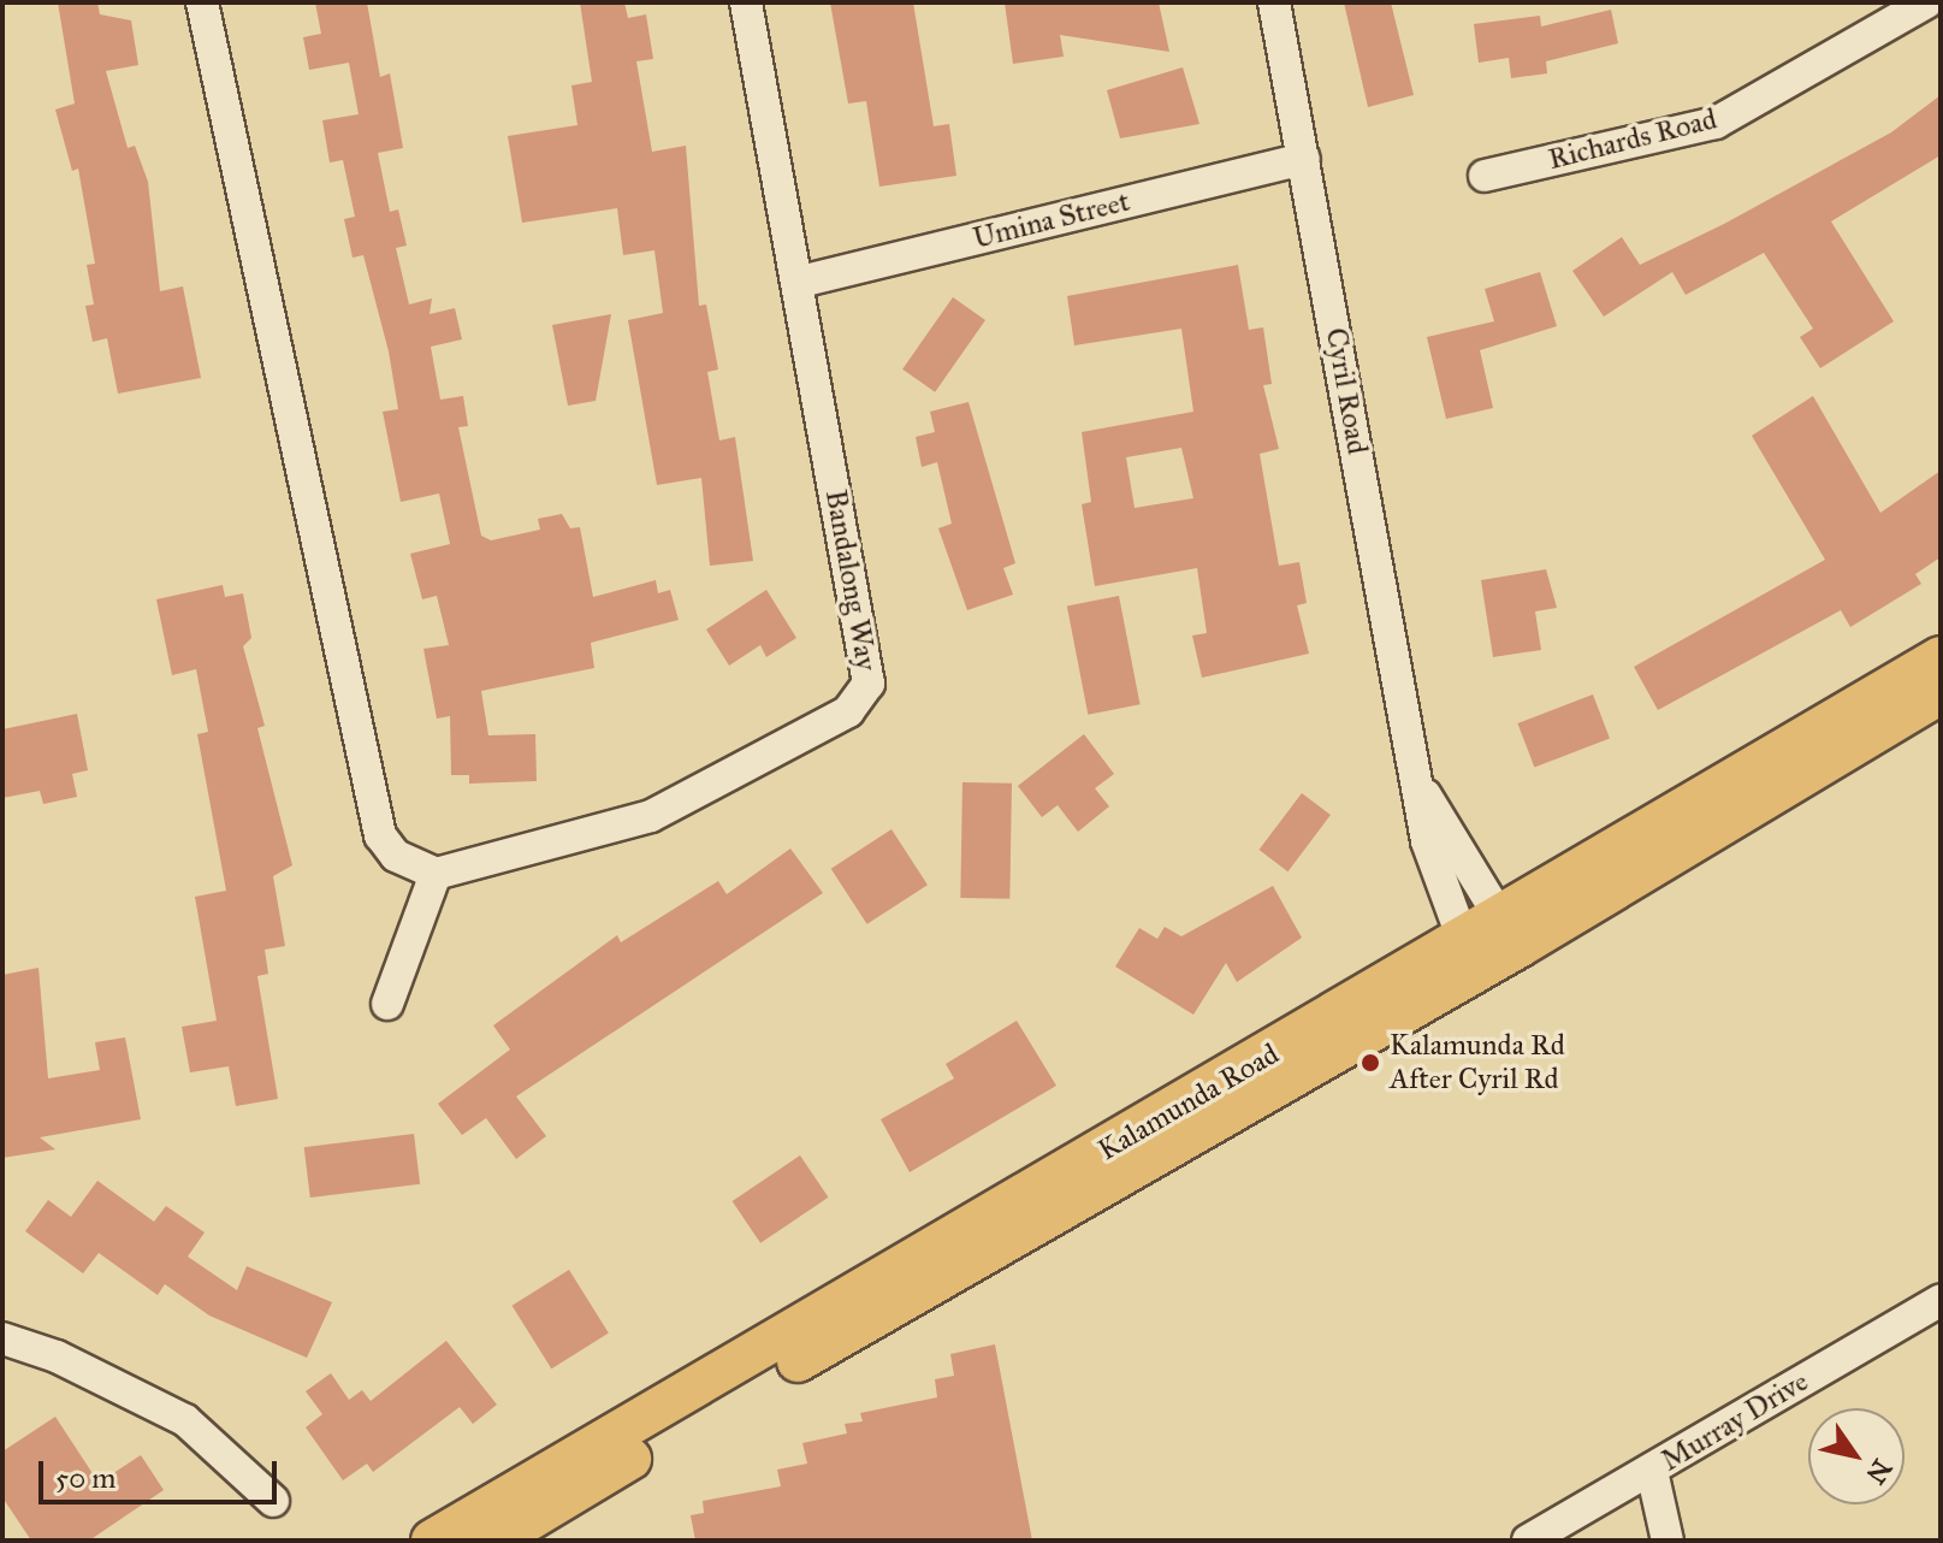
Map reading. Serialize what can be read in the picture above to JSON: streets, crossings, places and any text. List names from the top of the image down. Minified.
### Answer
{"streets":{"main road":["Kalamunda Road"],"street":["Richards Road","Umina Street","Cyril Road","Bandalong Way","Murray Drive"]},"crossings":[["Umina Street","Cyril Road"],["Umina Street","Bandalong Way"],["Cyril Road","Kalamunda Road"]],"places":["Kalamunda Rd After Cyril Rd"],"scale_bar":"50 m","north":"bottom right"}
